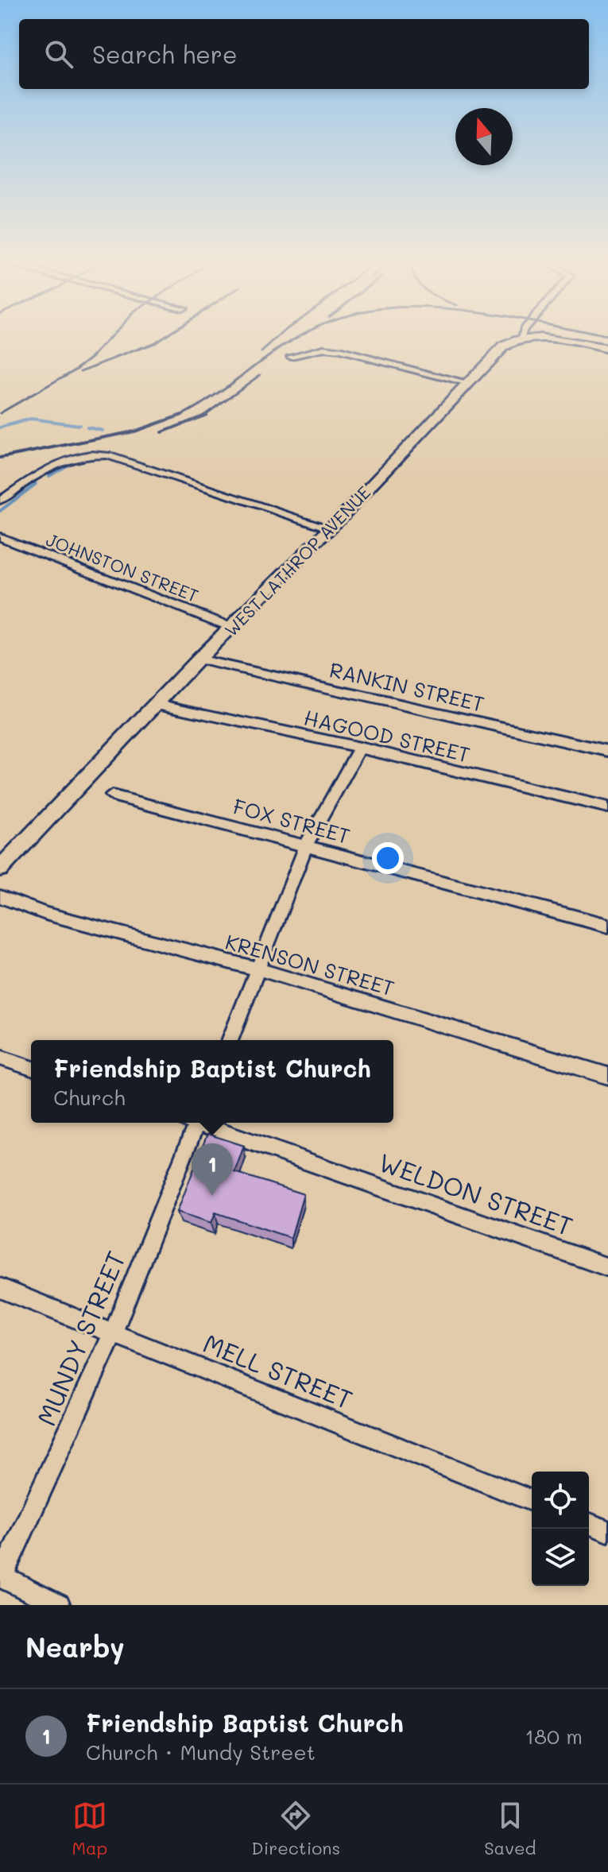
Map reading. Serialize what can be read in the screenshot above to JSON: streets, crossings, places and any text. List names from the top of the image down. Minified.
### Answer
{"streets":{"street":["WEST LATHROP AVENUE","JOHNSTON STREET","RANKIN STREET","HAGOOD STREET","FOX STREET","KRENSON STREET","WELDON STREET","MUNDY STREET","MELL STREET"]},"crossings":[["WEST LATHROP AVENUE","JOHNSTON STREET"],["WEST LATHROP AVENUE","RANKIN STREET"],["WEST LATHROP AVENUE","HAGOOD STREET"],["MUNDY STREET","MELL STREET"]],"north":"top","page":{"search":"Search here","popup":["Friendship Baptist Church","Church"],"pins":"1","heading":"Nearby","list":[{"mark":"1","name":"Friendship Baptist Church","note":"Church · Mundy Street","value":"180 m"}],"nav":["Map","Directions","Saved"]}}
